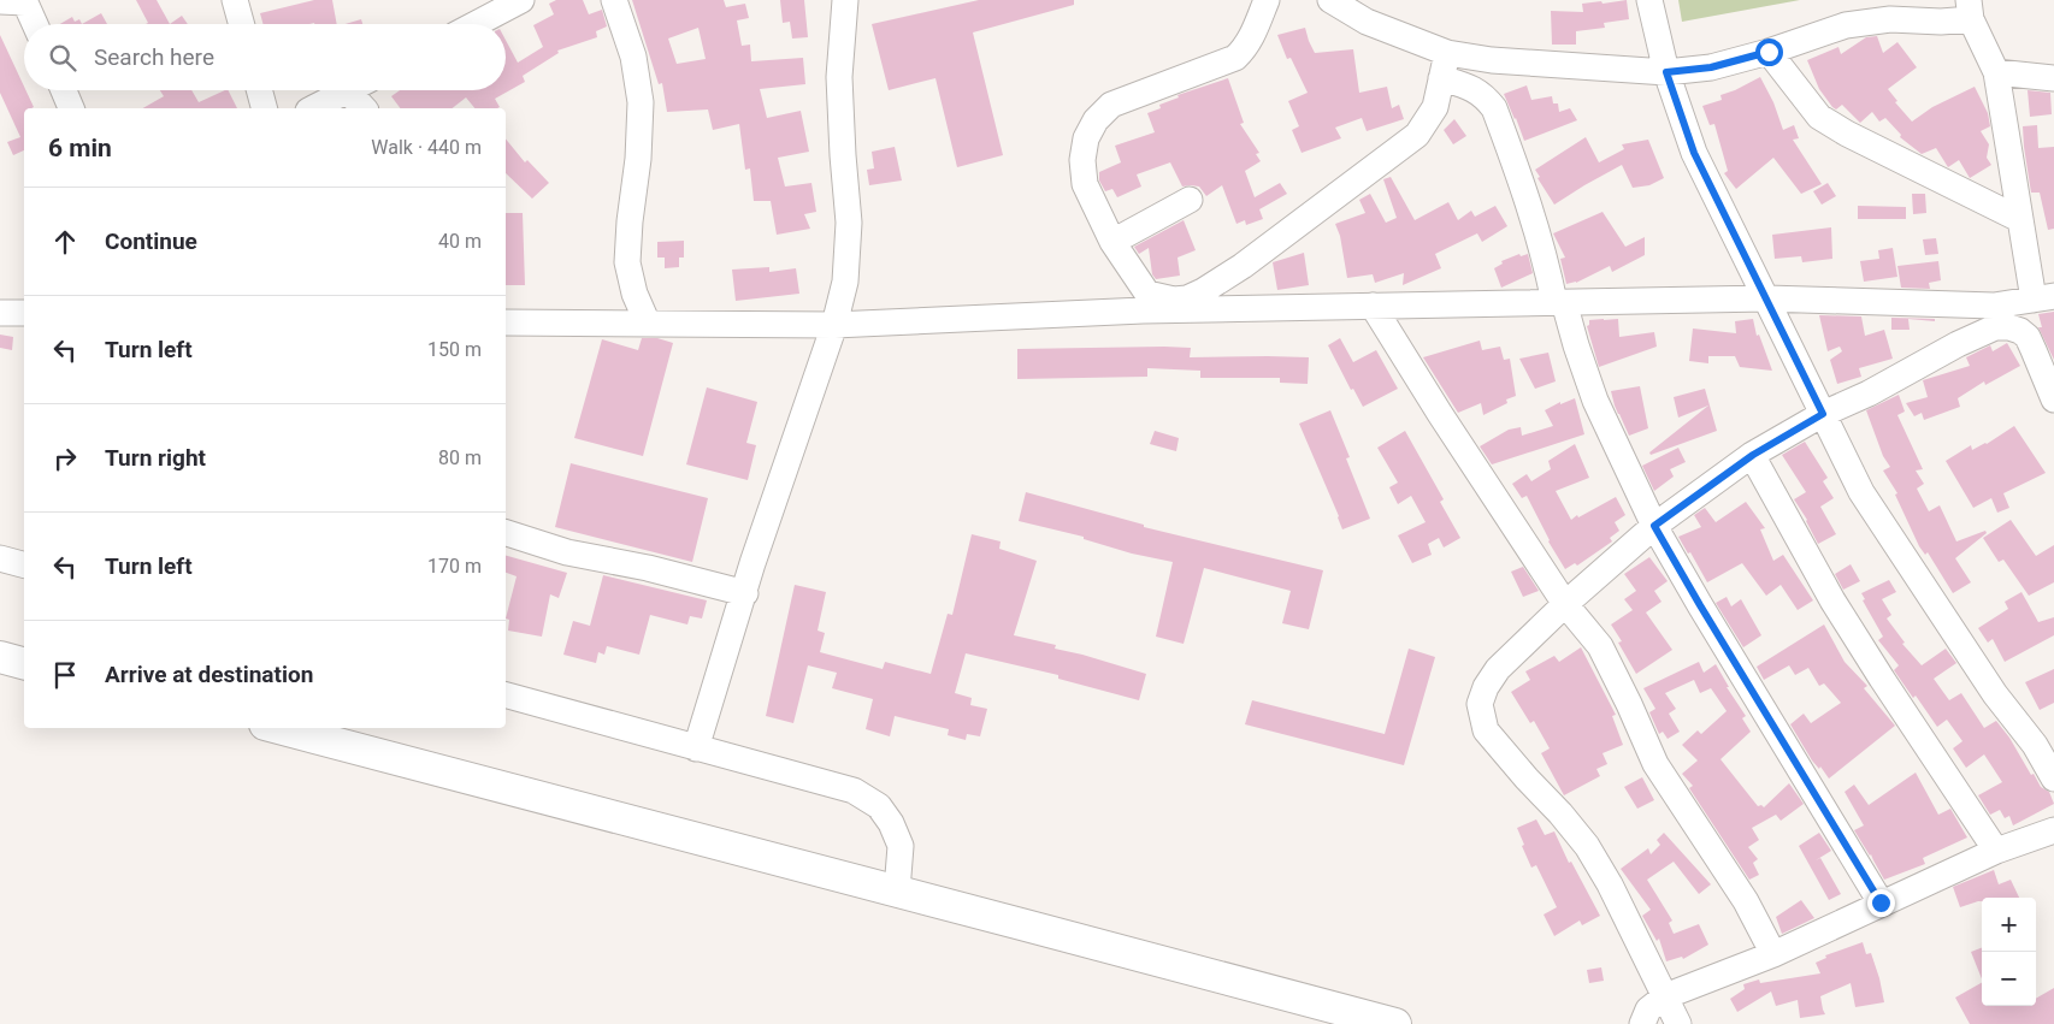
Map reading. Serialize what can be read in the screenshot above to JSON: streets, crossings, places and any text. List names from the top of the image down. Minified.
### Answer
{"page":{"search":"Search here","heading":["6 min","Walk · 440 m"],"list":[["Continue","40 m"],["Turn left","150 m"],["Turn right","80 m"],["Turn left","170 m"],"Arrive at destination"],"map_buttons":["+","−"]}}
